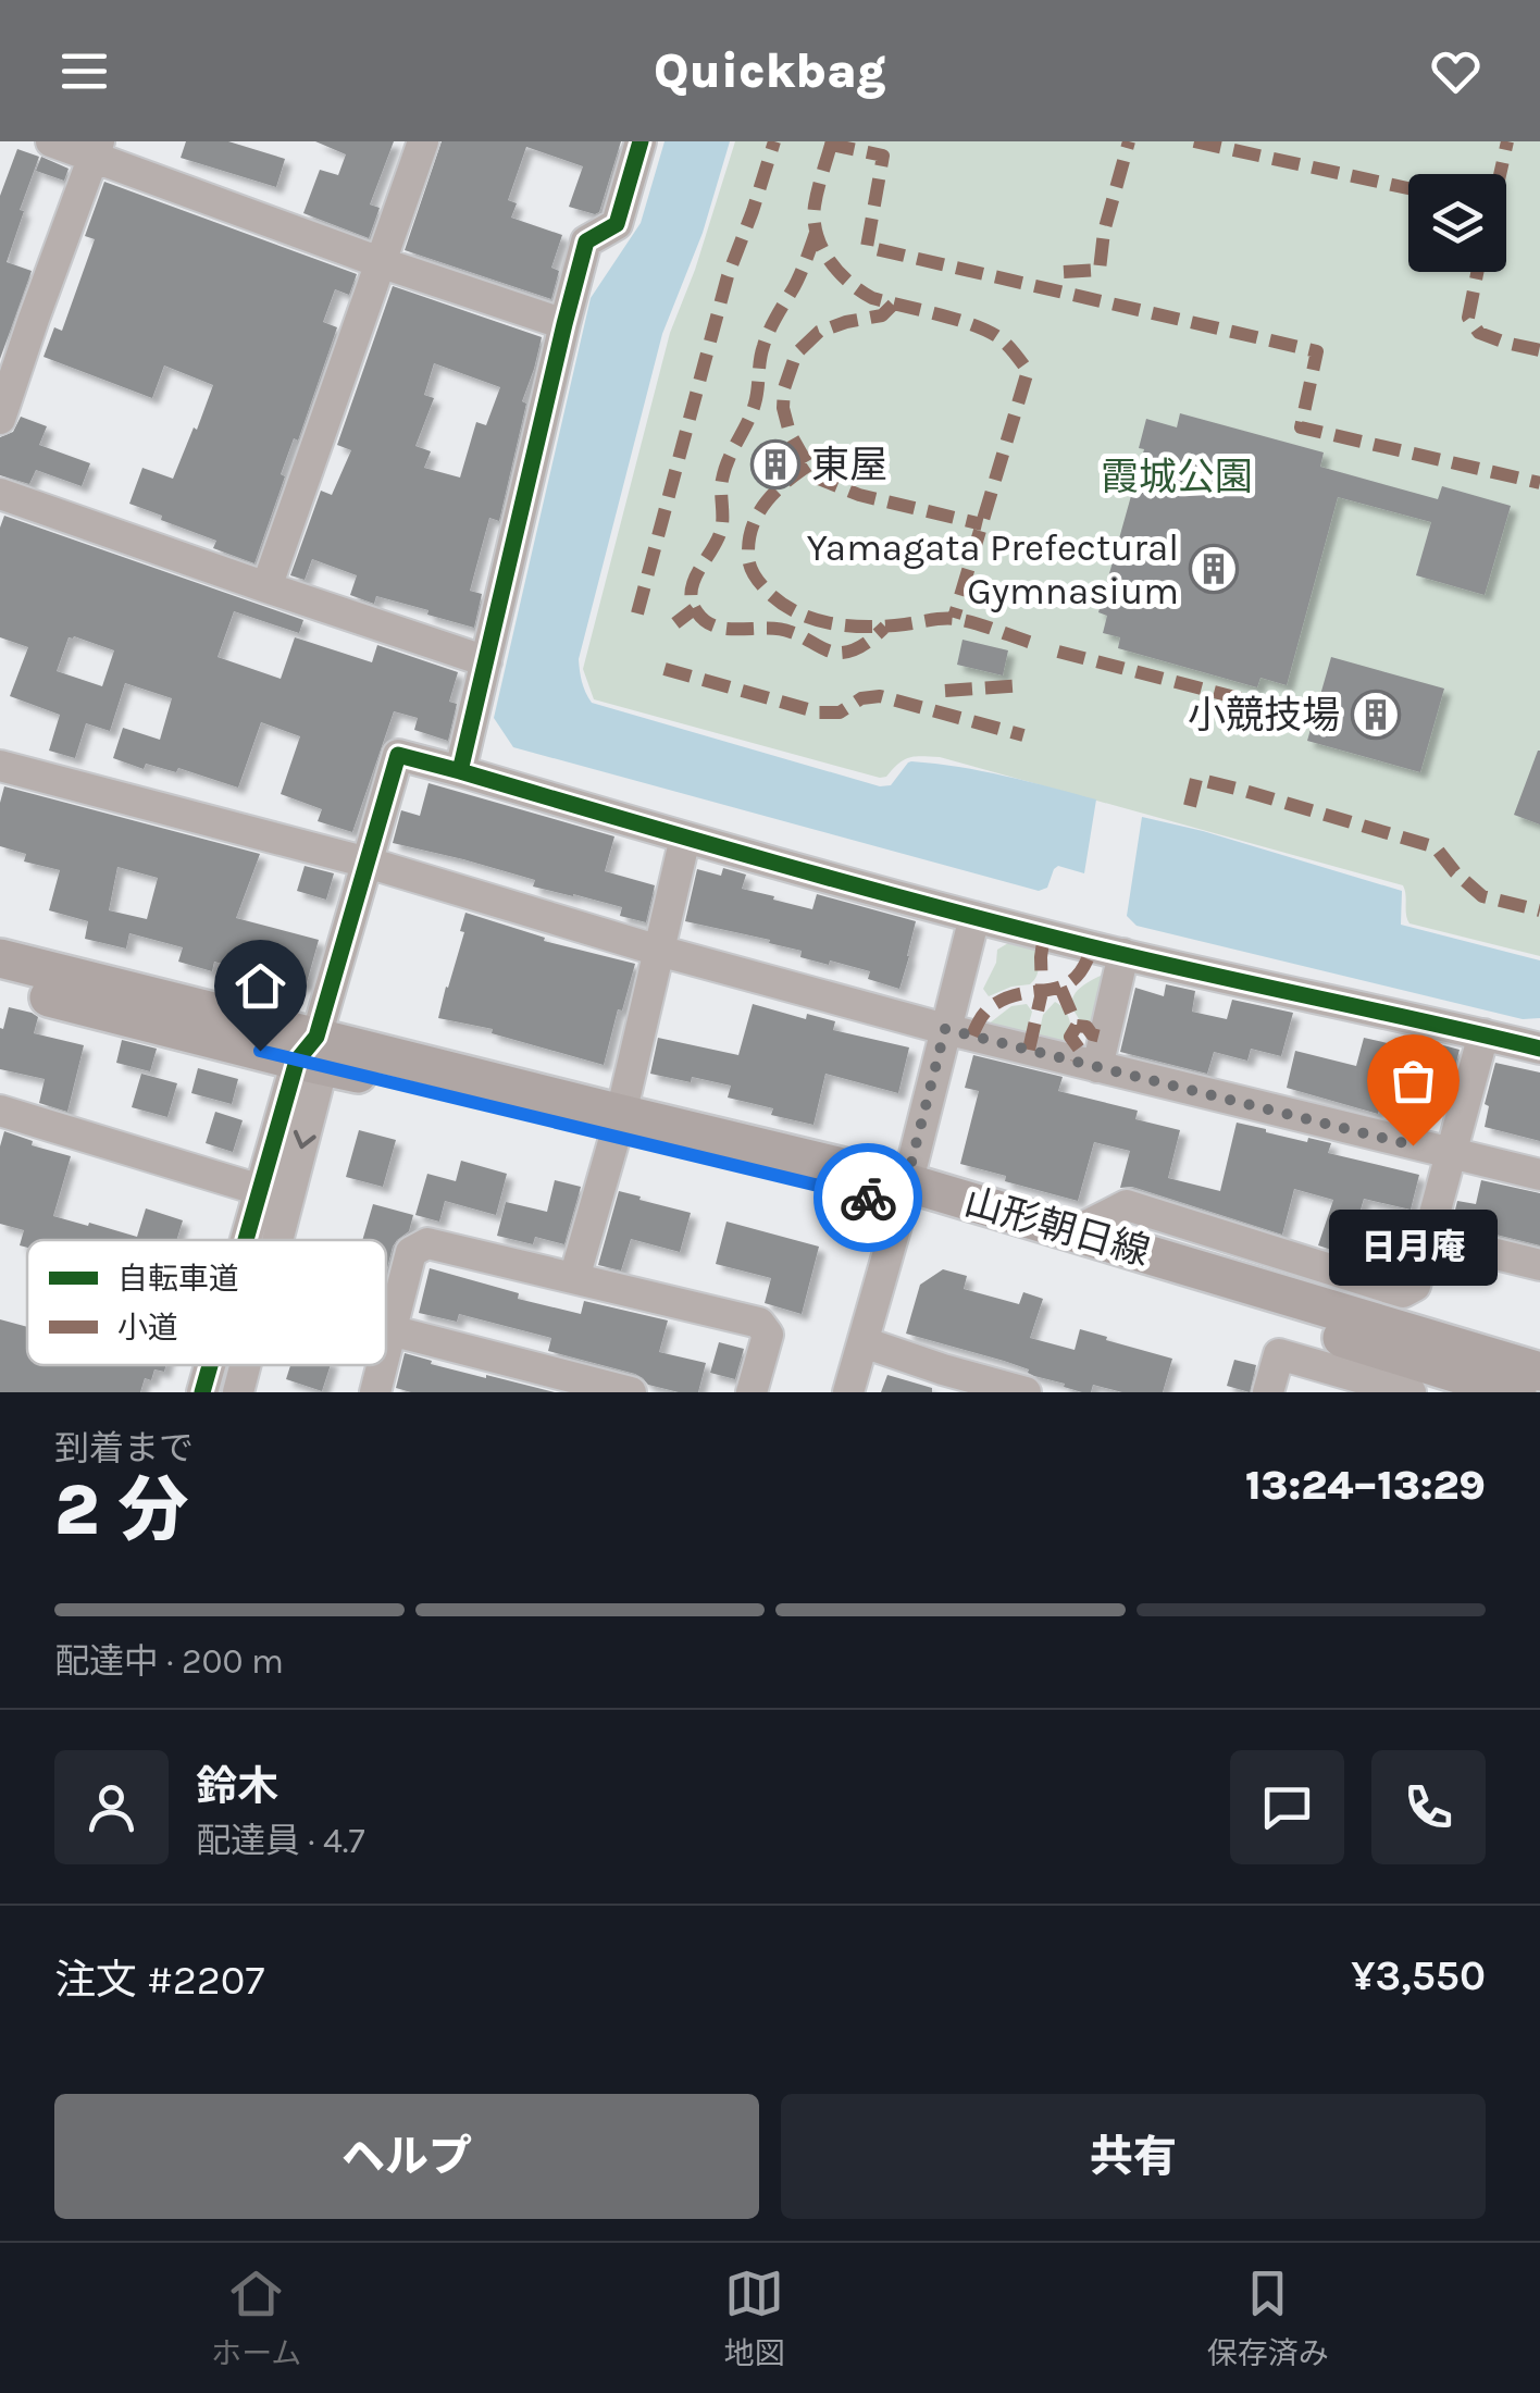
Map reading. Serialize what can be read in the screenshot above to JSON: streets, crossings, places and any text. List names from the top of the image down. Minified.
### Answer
{"streets":{"main road":["山形朝日線"]},"parks":["霞城公園"],"places":{"building":["東屋","Yamagata Prefectural Gymnasium","小競技場"],"other":["日月庵"]},"legend":["自転車道","小道"],"page":{"header":"Quickbag","bubble":"日月庵","heading":["2 分","到着まで","13:24–13:29"],"panel":["鈴木","配達員 · 4.7","注文 #2207","¥3,550"],"bar":"配達中 · 200 m","buttons":["ヘルプ","共有"],"tabs":["ホーム","地図","保存済み"]}}
